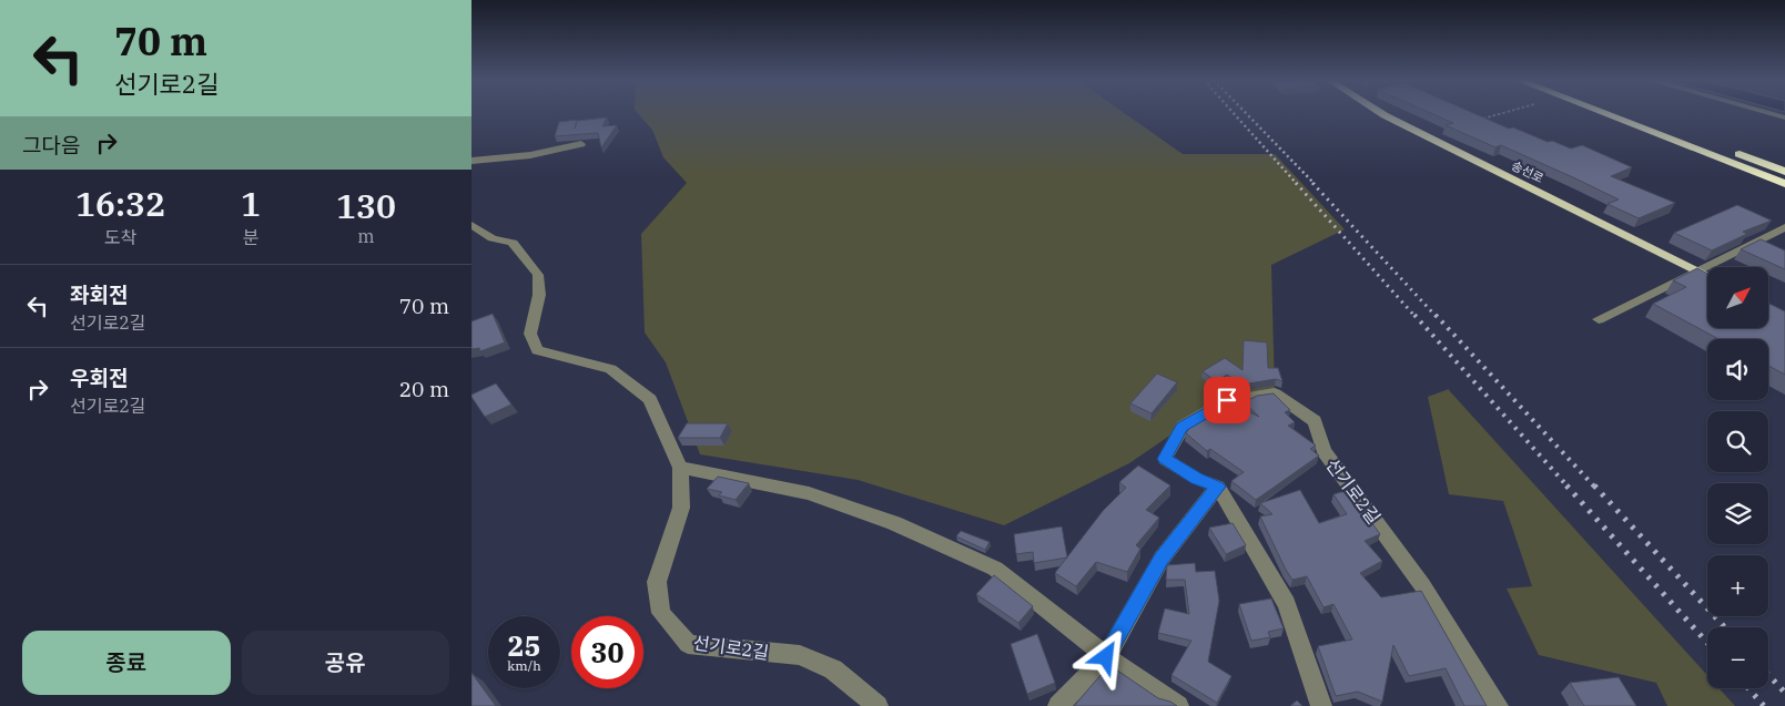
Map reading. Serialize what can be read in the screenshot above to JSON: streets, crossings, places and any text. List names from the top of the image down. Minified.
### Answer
{"streets":{"main road":["송선로"],"street":["선기로2길"]},"north":"top right","page":{"turn":["70 m","선기로2길"],"then":"그다음","eta":["16:32","도착","1","분","130","m"],"list":[{"name":"좌회전","note":"선기로2길","value":"70 m"},{"name":"우회전","note":"선기로2길","value":"20 m"}],"map_buttons":["+","−"],"speed":"25 km/h","limit":"30","buttons":["종료","공유"]}}
